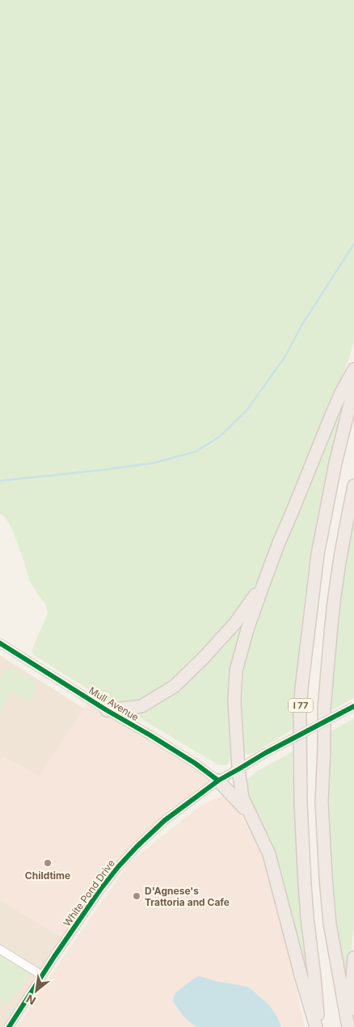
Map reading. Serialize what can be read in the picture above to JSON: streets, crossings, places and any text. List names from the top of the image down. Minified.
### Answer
{"streets":{"highway":["I 77"],"street":["Mull Avenue","White Pond Drive"]},"crossings":[["Mull Avenue","White Pond Drive"]],"places":["Childtime","D'Agnese's Trattoria and Cafe"],"north":"bottom left"}
